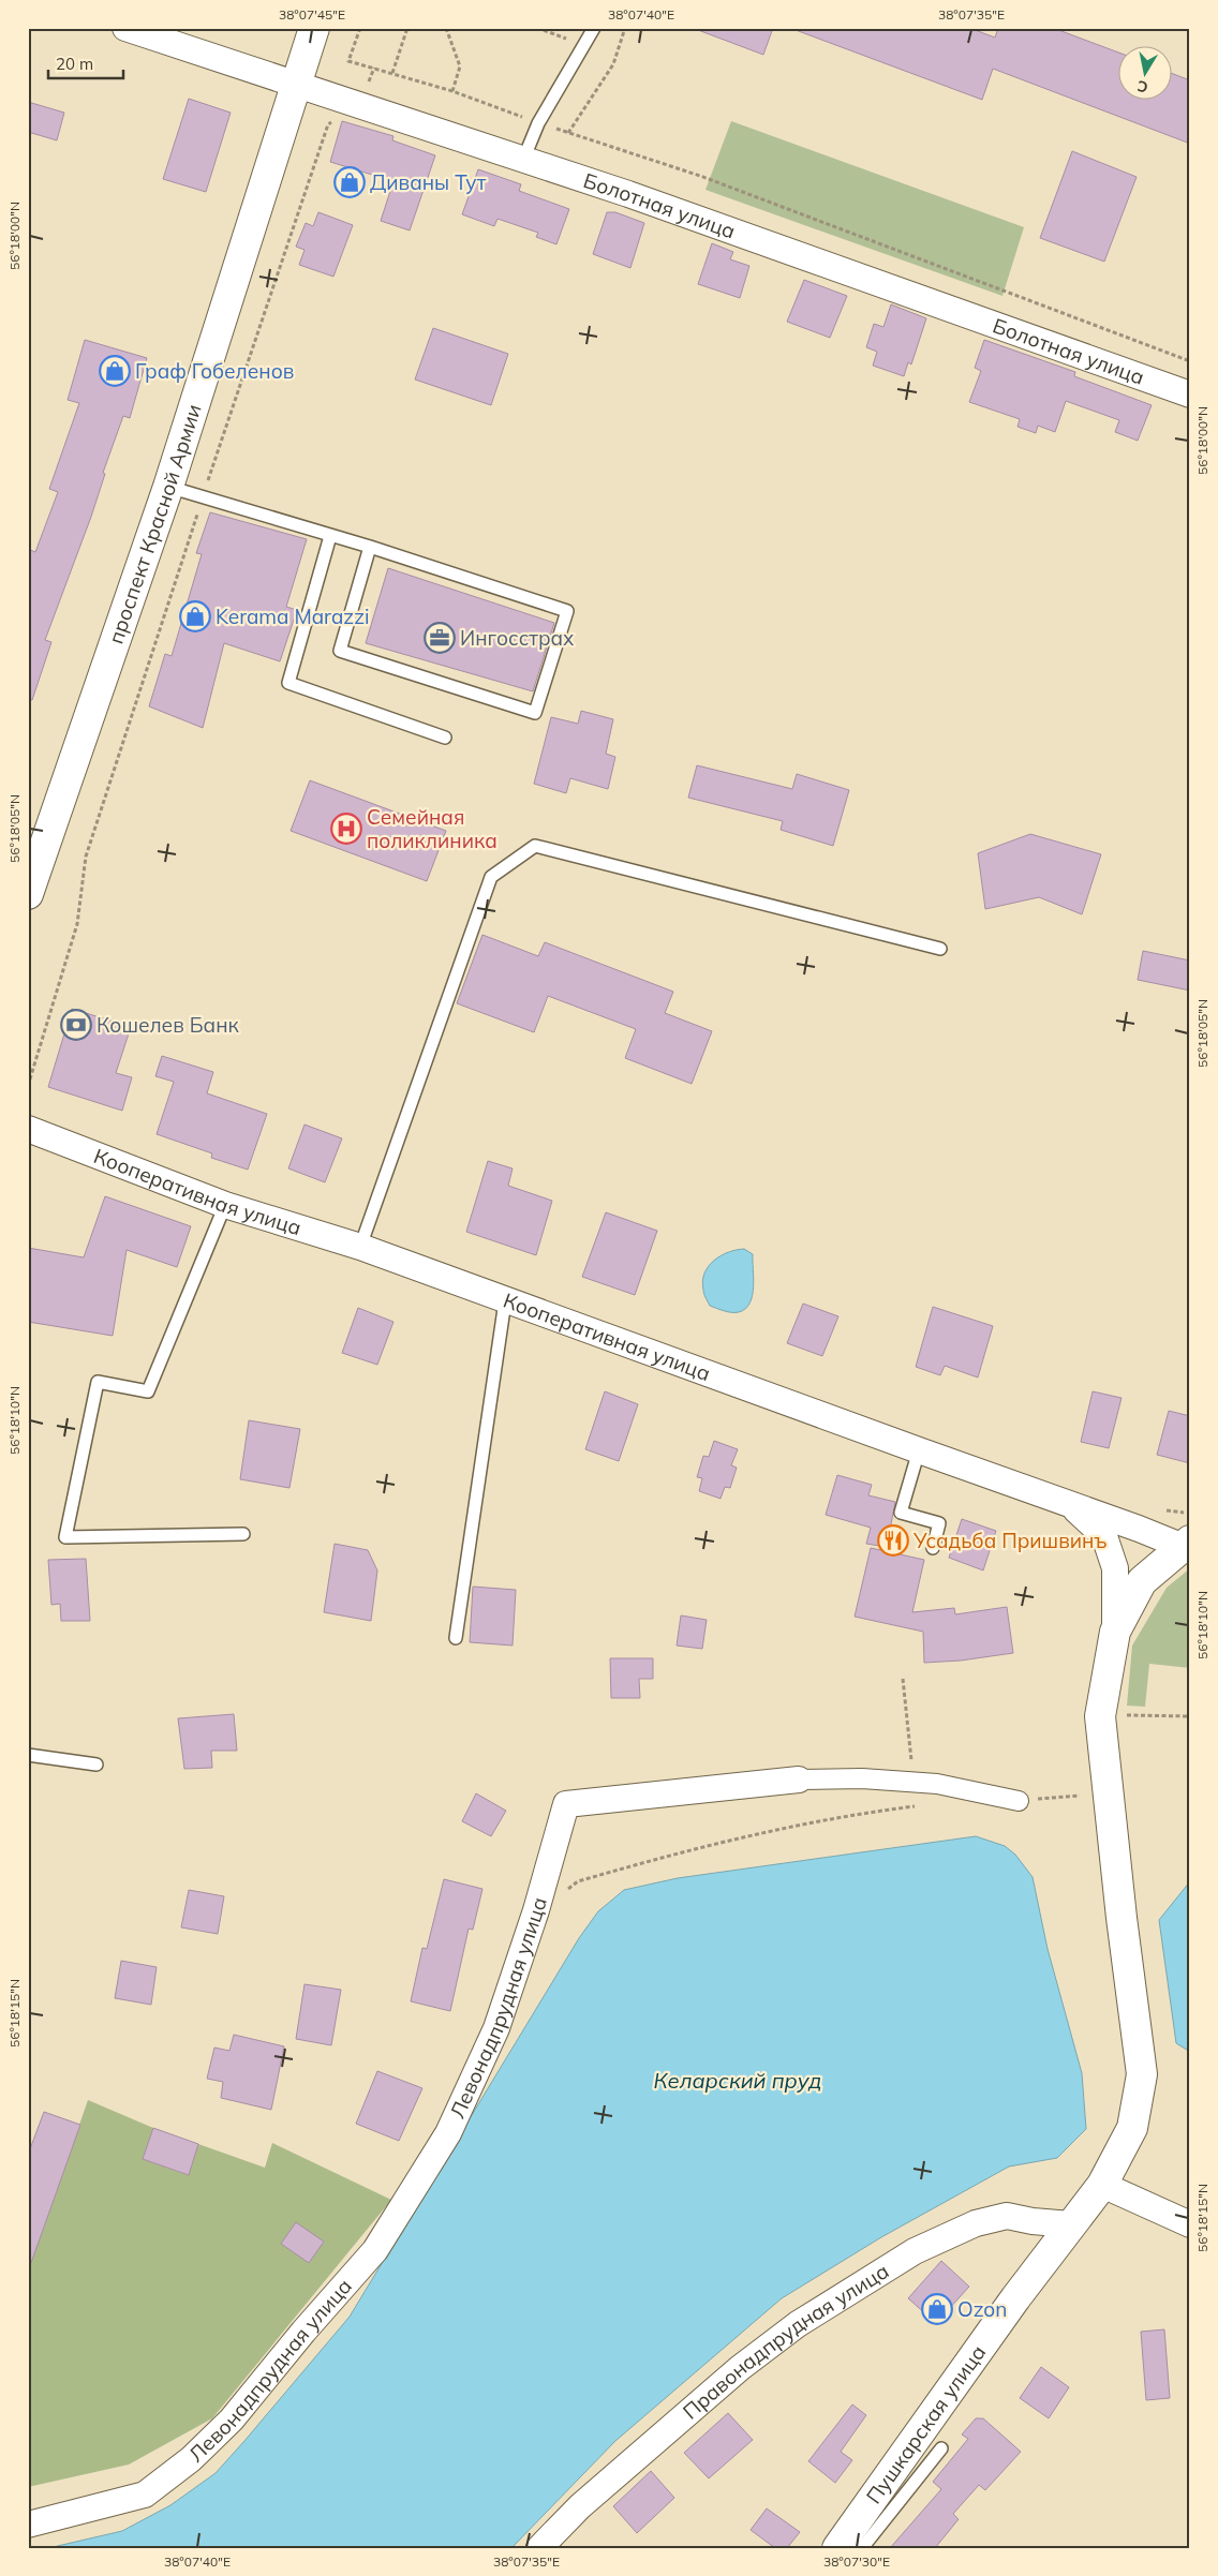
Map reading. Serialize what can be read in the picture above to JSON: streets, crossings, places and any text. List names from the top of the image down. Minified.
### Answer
{"streets":{"street":["Болотная улица","проспект Красной Армии","Кооперативная улица","Левонадпрудная улица","Правонадпрудная улица","Пушкарская улица"]},"crossings":[["Болотная улица","проспект Красной Армии"],["Кооперативная улица","Пушкарская улица"],["Правонадпрудная улица","Пушкарская улица"]],"water":["Келарский пруд"],"places":{"shop":["Диваны Тут","Граф Гобеленов","Kerama Marazzi","Ozon"],"office":["Ингосстрах"],"hospital":["Семейная поликлиника"],"bank":["Кошелев Банк"],"restaurant":["Усадьба Пришвинъ"]},"scale_bar":"20 m","north":"bottom","coordinates":["38°07'45\"E","38°07'40\"E","38°07'35\"E","56°18'00\"N","56°18'05\"N","56°18'10\"N","56°18'15\"N","38°07'30\"E"]}
